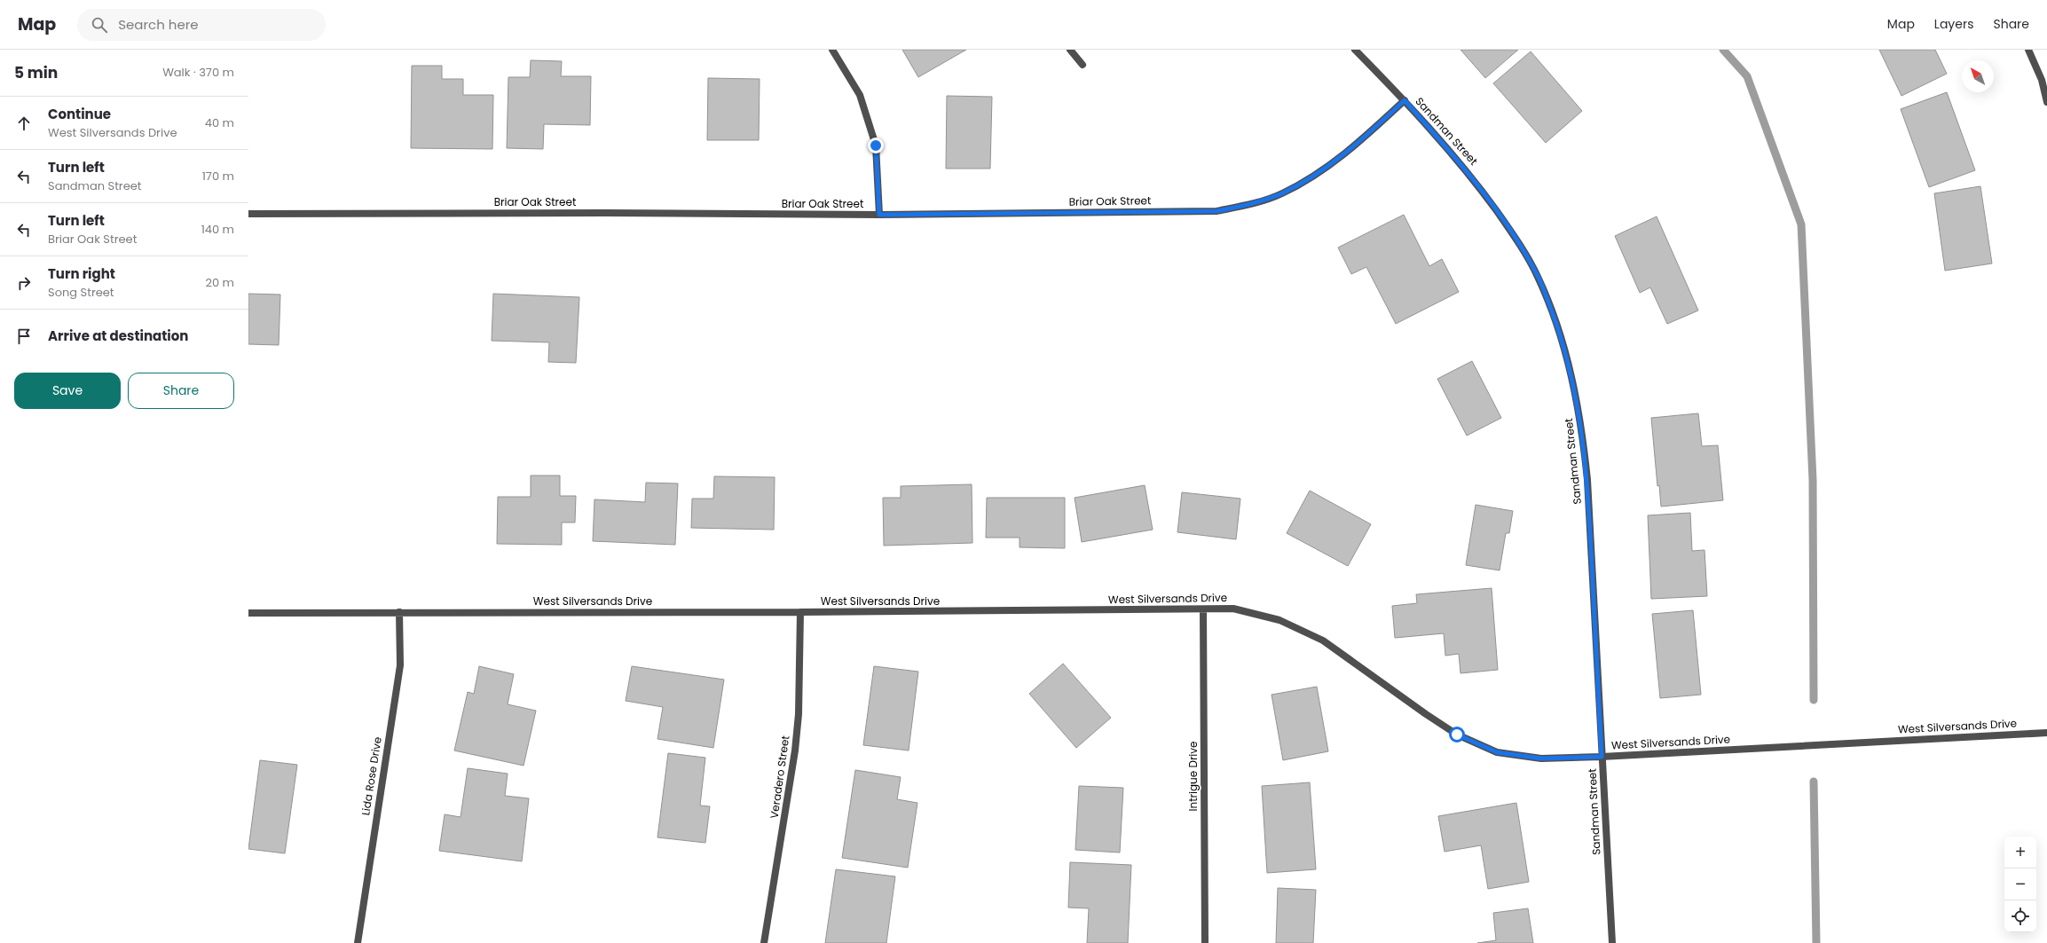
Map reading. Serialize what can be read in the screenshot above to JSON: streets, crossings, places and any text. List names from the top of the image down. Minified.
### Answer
{"streets":{"street":["Sandman Street","Briar Oak Street","West Silversands Drive","Lida Rose Drive","Intrigue Drive","Veradero Street"]},"crossings":[["Sandman Street","Briar Oak Street"],["Sandman Street","West Silversands Drive"],["West Silversands Drive","Lida Rose Drive"],["West Silversands Drive","Intrigue Drive"],["West Silversands Drive","Veradero Street"]],"north":"top left","page":{"header":"Map","search":"Search here","nav":["Map","Layers","Share"],"heading":["5 min","Walk · 370 m"],"list":[["Continue","West Silversands Drive","40 m"],["Turn left","Sandman Street","170 m"],["Turn left","Briar Oak Street","140 m"],["Turn right","Song Street","20 m"],"Arrive at destination"],"buttons":["Save","Share"],"map_buttons":["+","−"]}}
